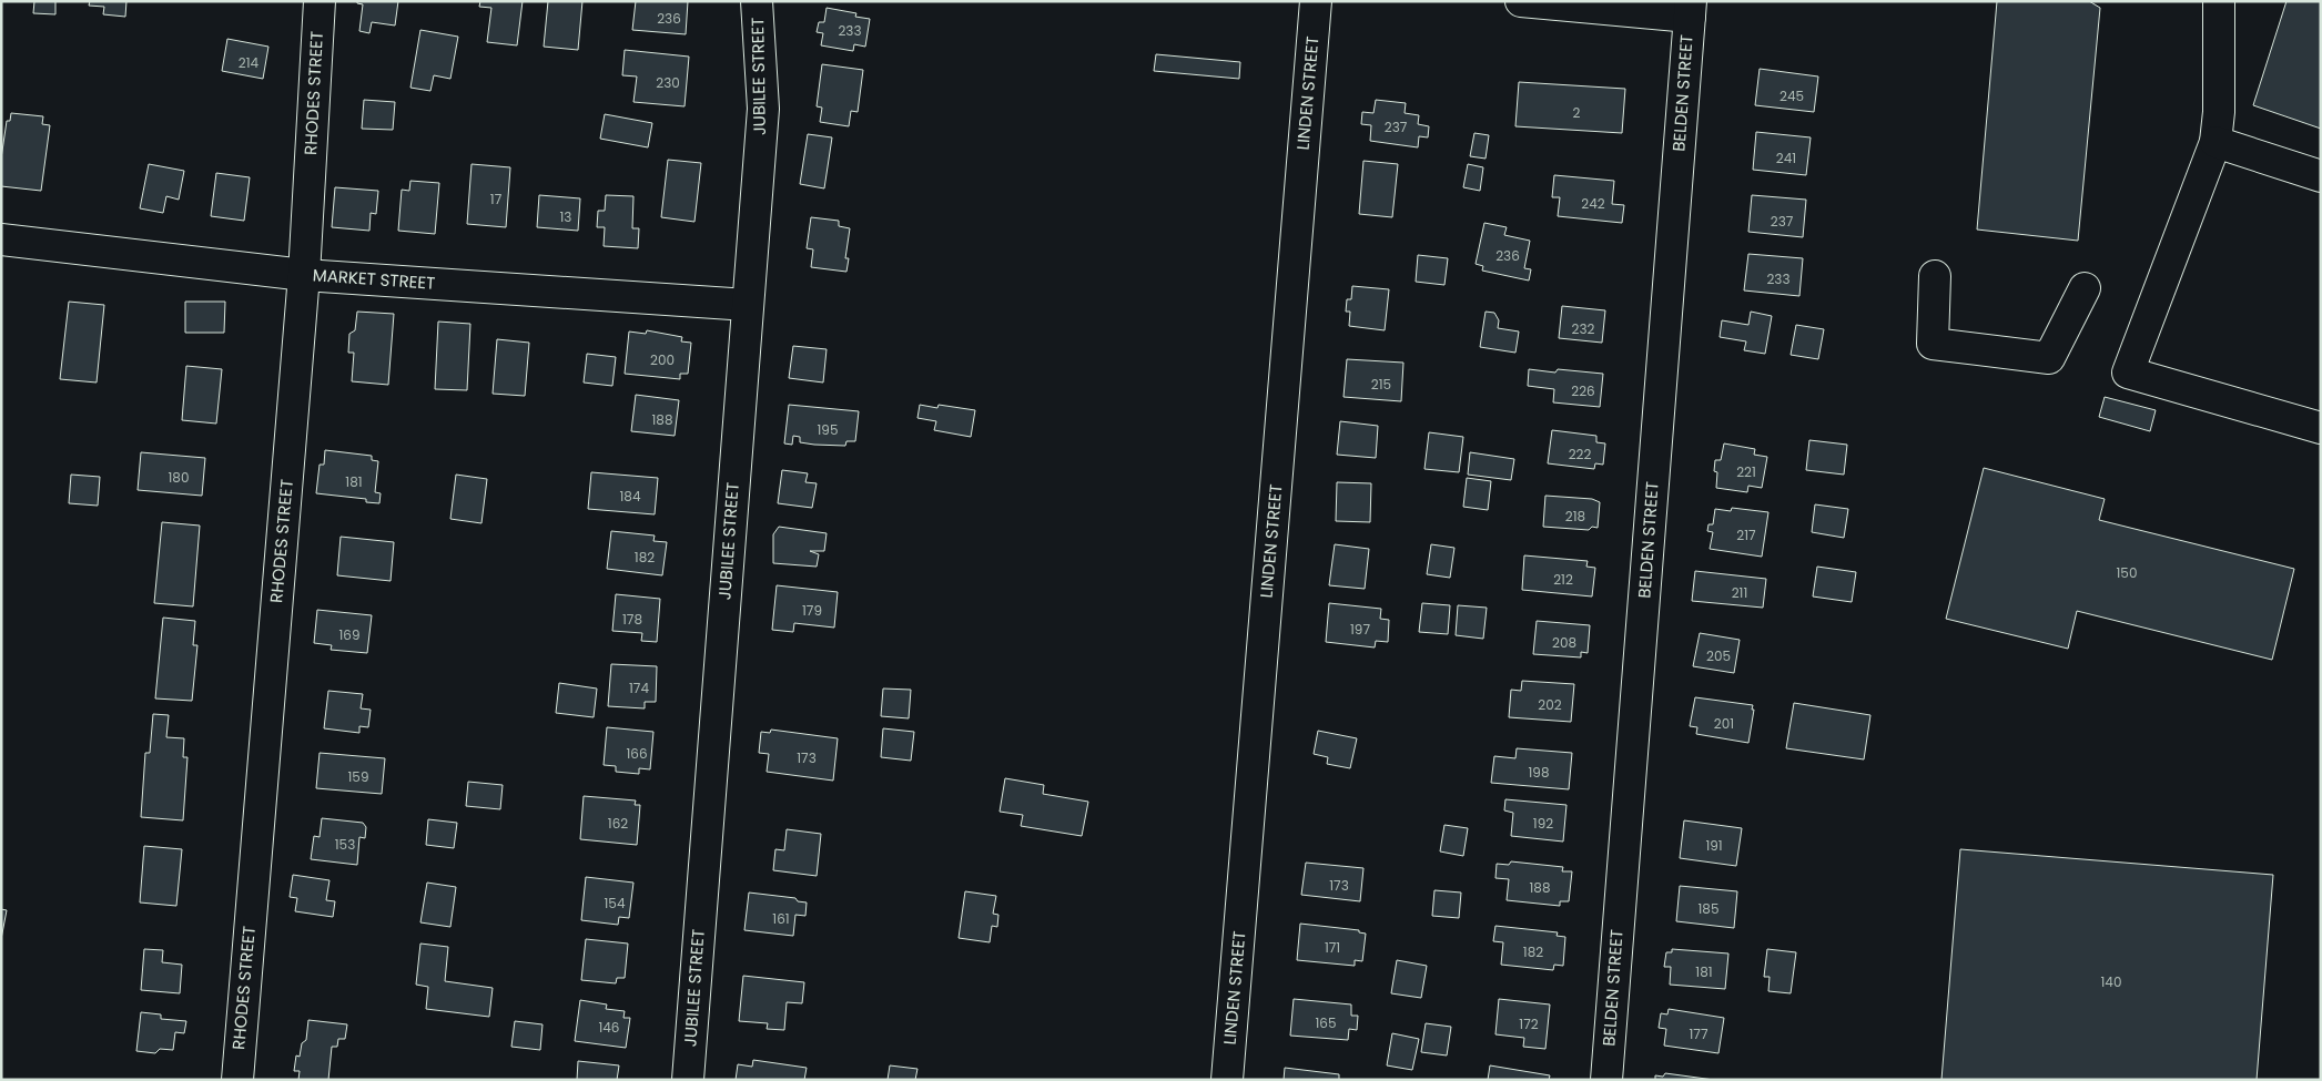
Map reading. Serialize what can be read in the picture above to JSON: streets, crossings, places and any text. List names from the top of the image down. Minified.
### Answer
{"streets":{"street":["JUBILEE STREET","RHODES STREET","LINDEN STREET","BELDEN STREET","MARKET STREET"]},"crossings":[["JUBILEE STREET","MARKET STREET"],["RHODES STREET","MARKET STREET"]],"house_numbers":["236","233","214","230","245","2","237","241","17","242","13","237","236","233","232","200","215","226","188","195","222","221","180","181","184","218","217","182","150","212","211","179","178","197","169","208","205","174","202","201","166","173","198","159","162","192","153","191","173","188","154","185","161","171","182","181","140","165","172","146","177"]}
